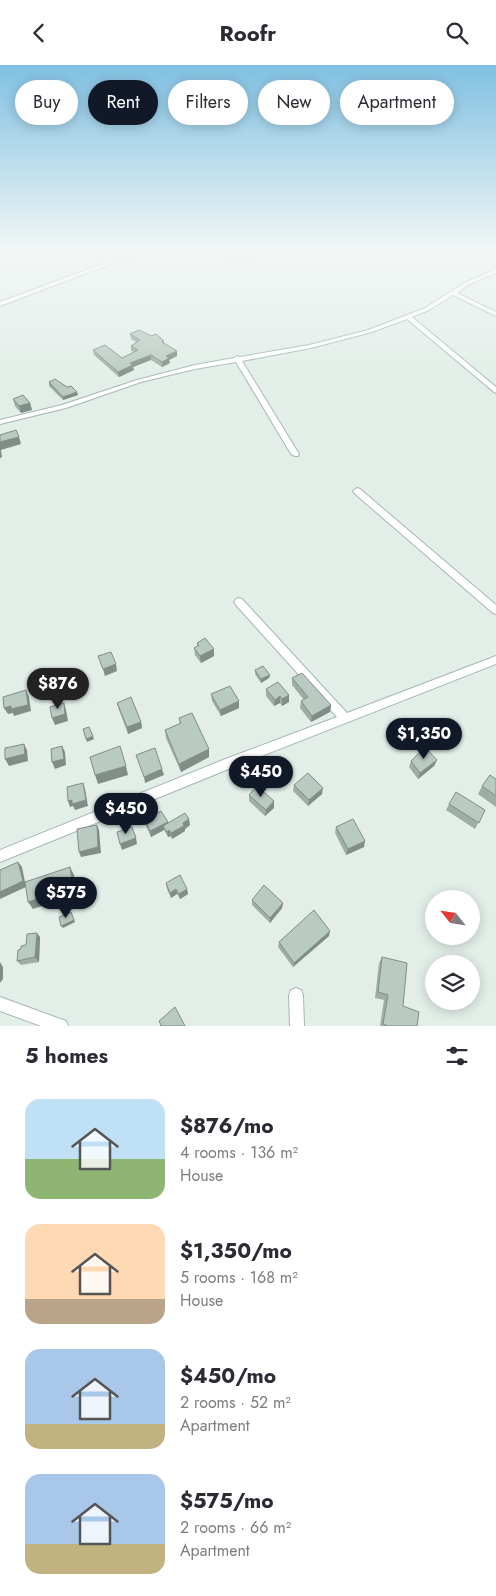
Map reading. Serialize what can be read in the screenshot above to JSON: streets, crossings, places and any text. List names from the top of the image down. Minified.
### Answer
{"north":"top left","page":{"header":"Roofr","chip":["Buy","Rent","Filters","New","Apartment"],"price":["$876","$1,350","$450","$450","$575"],"heading":"5 homes","list":[{"name":"$876/mo","note":"4 rooms · 136 m² · House"},{"name":"$1,350/mo","note":"5 rooms · 168 m² · House"},{"name":"$450/mo","note":"2 rooms · 52 m² · Apartment"},{"name":"$575/mo","note":"2 rooms · 66 m² · Apartment"}]}}
